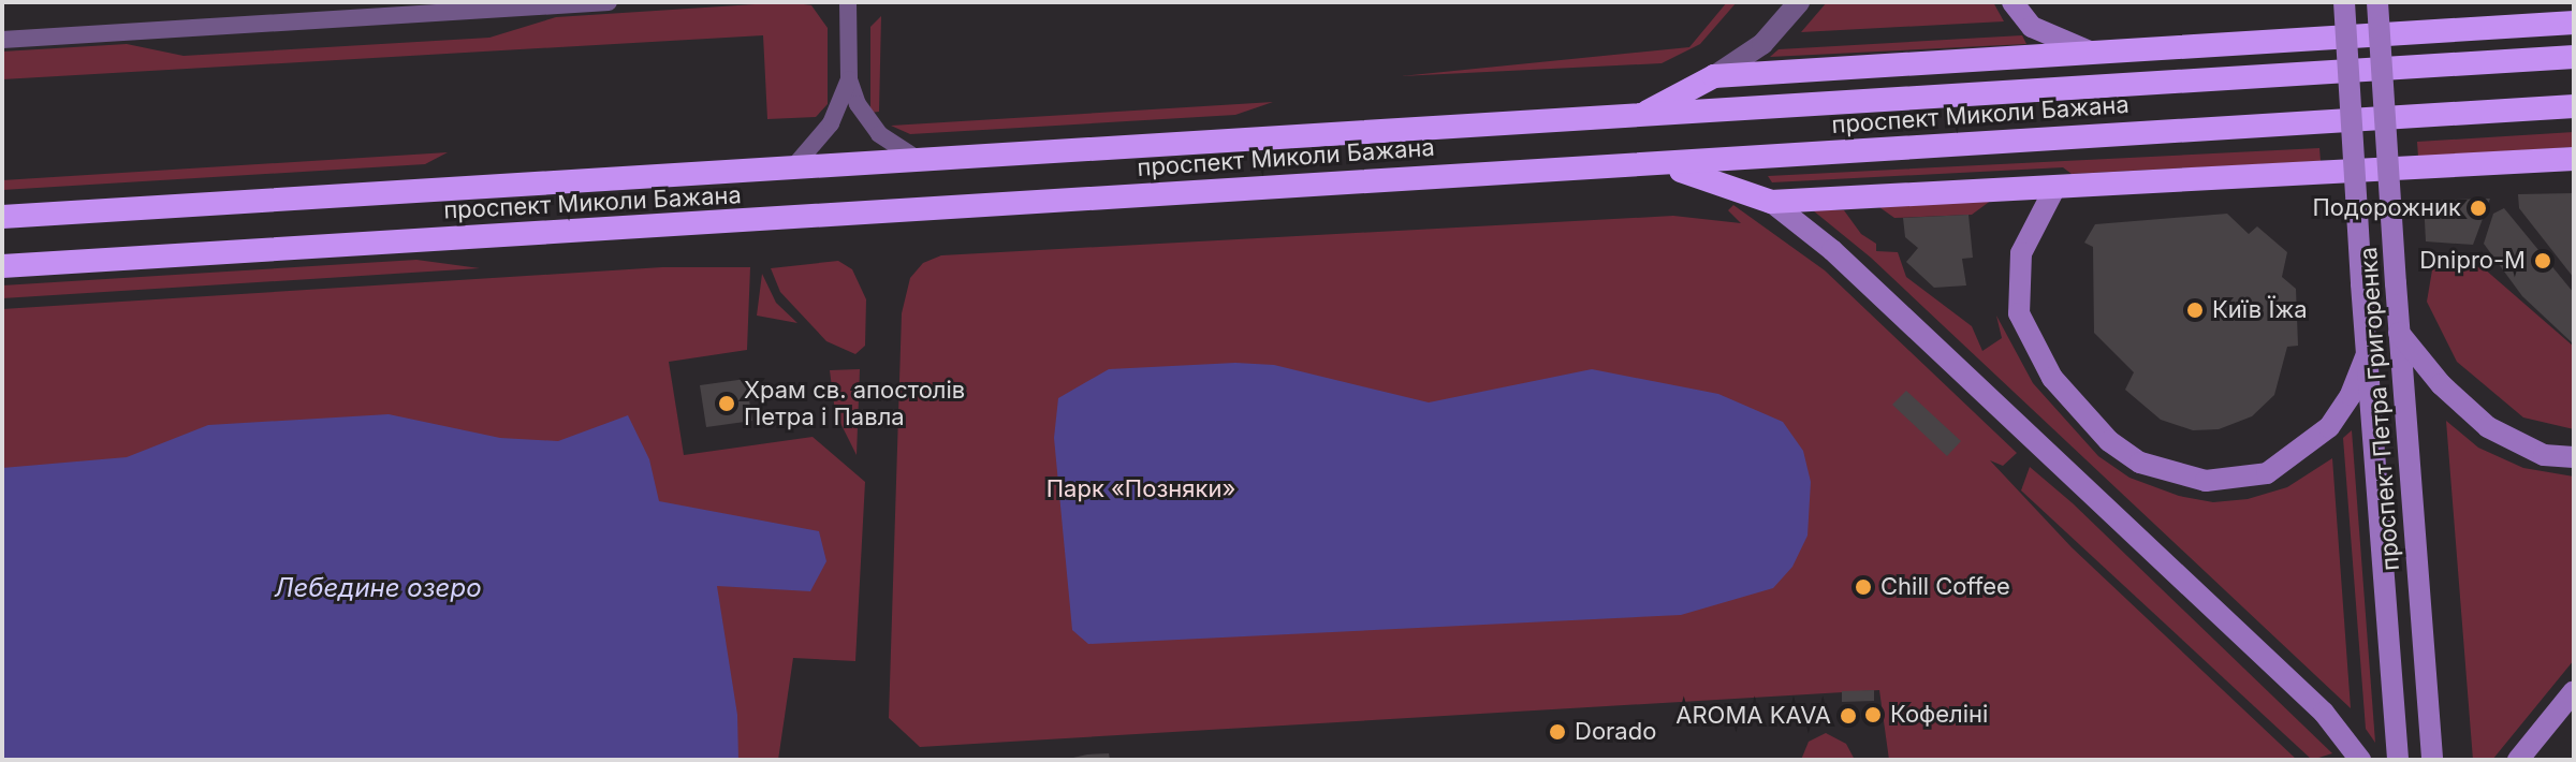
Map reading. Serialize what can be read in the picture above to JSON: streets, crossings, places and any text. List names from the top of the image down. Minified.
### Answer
{"streets":{"highway":["проспект Миколи Бажана"],"main road":["проспект Петра Григоренка"]},"water":["Лебедине озеро"],"parks":["Парк «Позняки»"],"places":["Подорожник","Dnipro-M","Київ Їжа","Храм св. апостолів Петра і Павла","Chill Coffee","Кофеліні","AROMA KAVA","Dorado"]}
